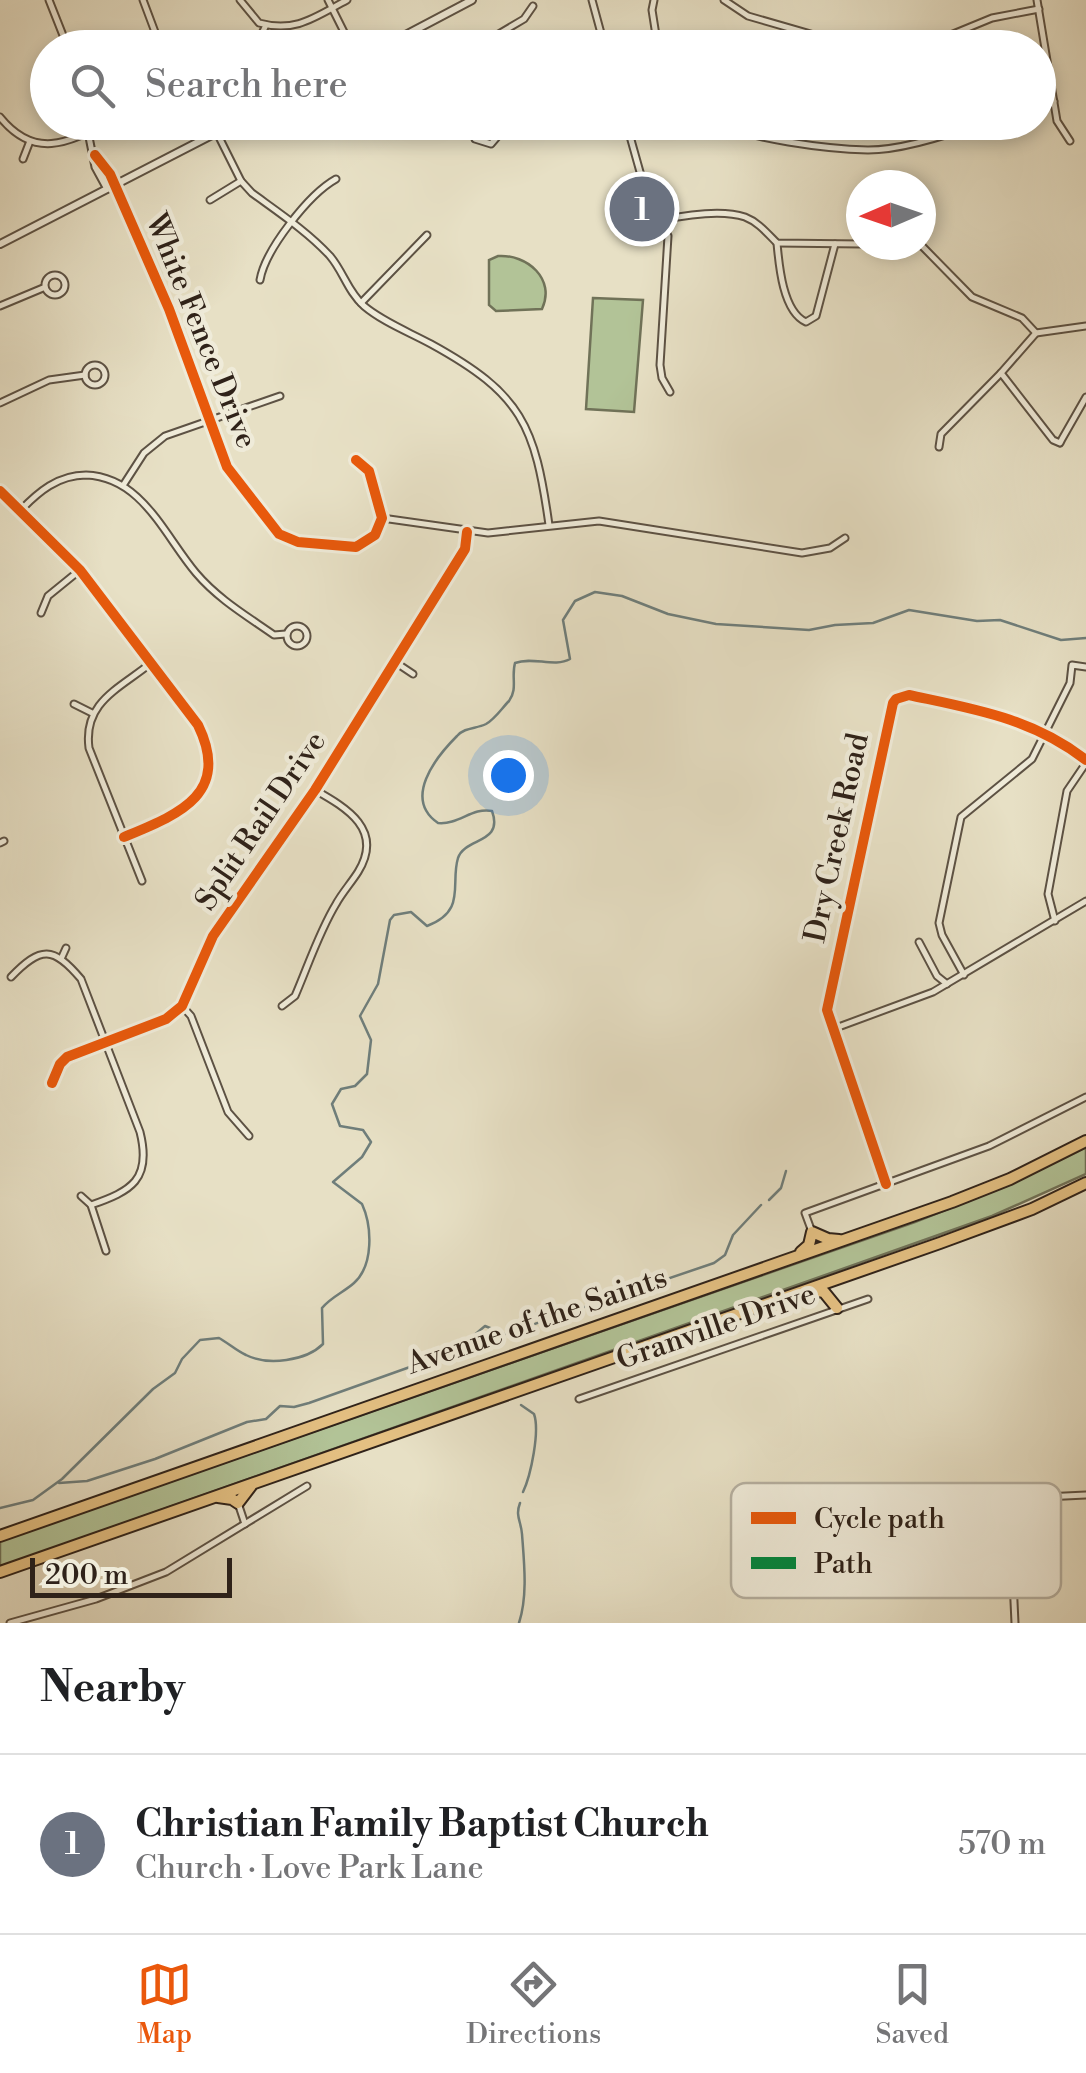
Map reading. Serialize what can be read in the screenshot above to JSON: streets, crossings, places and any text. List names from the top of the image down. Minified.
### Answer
{"streets":{"highway":["Avenue of the Saints"],"street":["White Fence Drive","Split Rail Drive","Dry Creek Road","Granville Drive"]},"legend":["Cycle path","Path"],"scale_bar":"200 m","north":"left","page":{"search":"Search here","pins":"1","scale":"200 m","heading":"Nearby","list":[{"mark":"1","name":"Christian Family Baptist Church","note":"Church · Love Park Lane","value":"570 m"}],"nav":["Map","Directions","Saved"]}}
